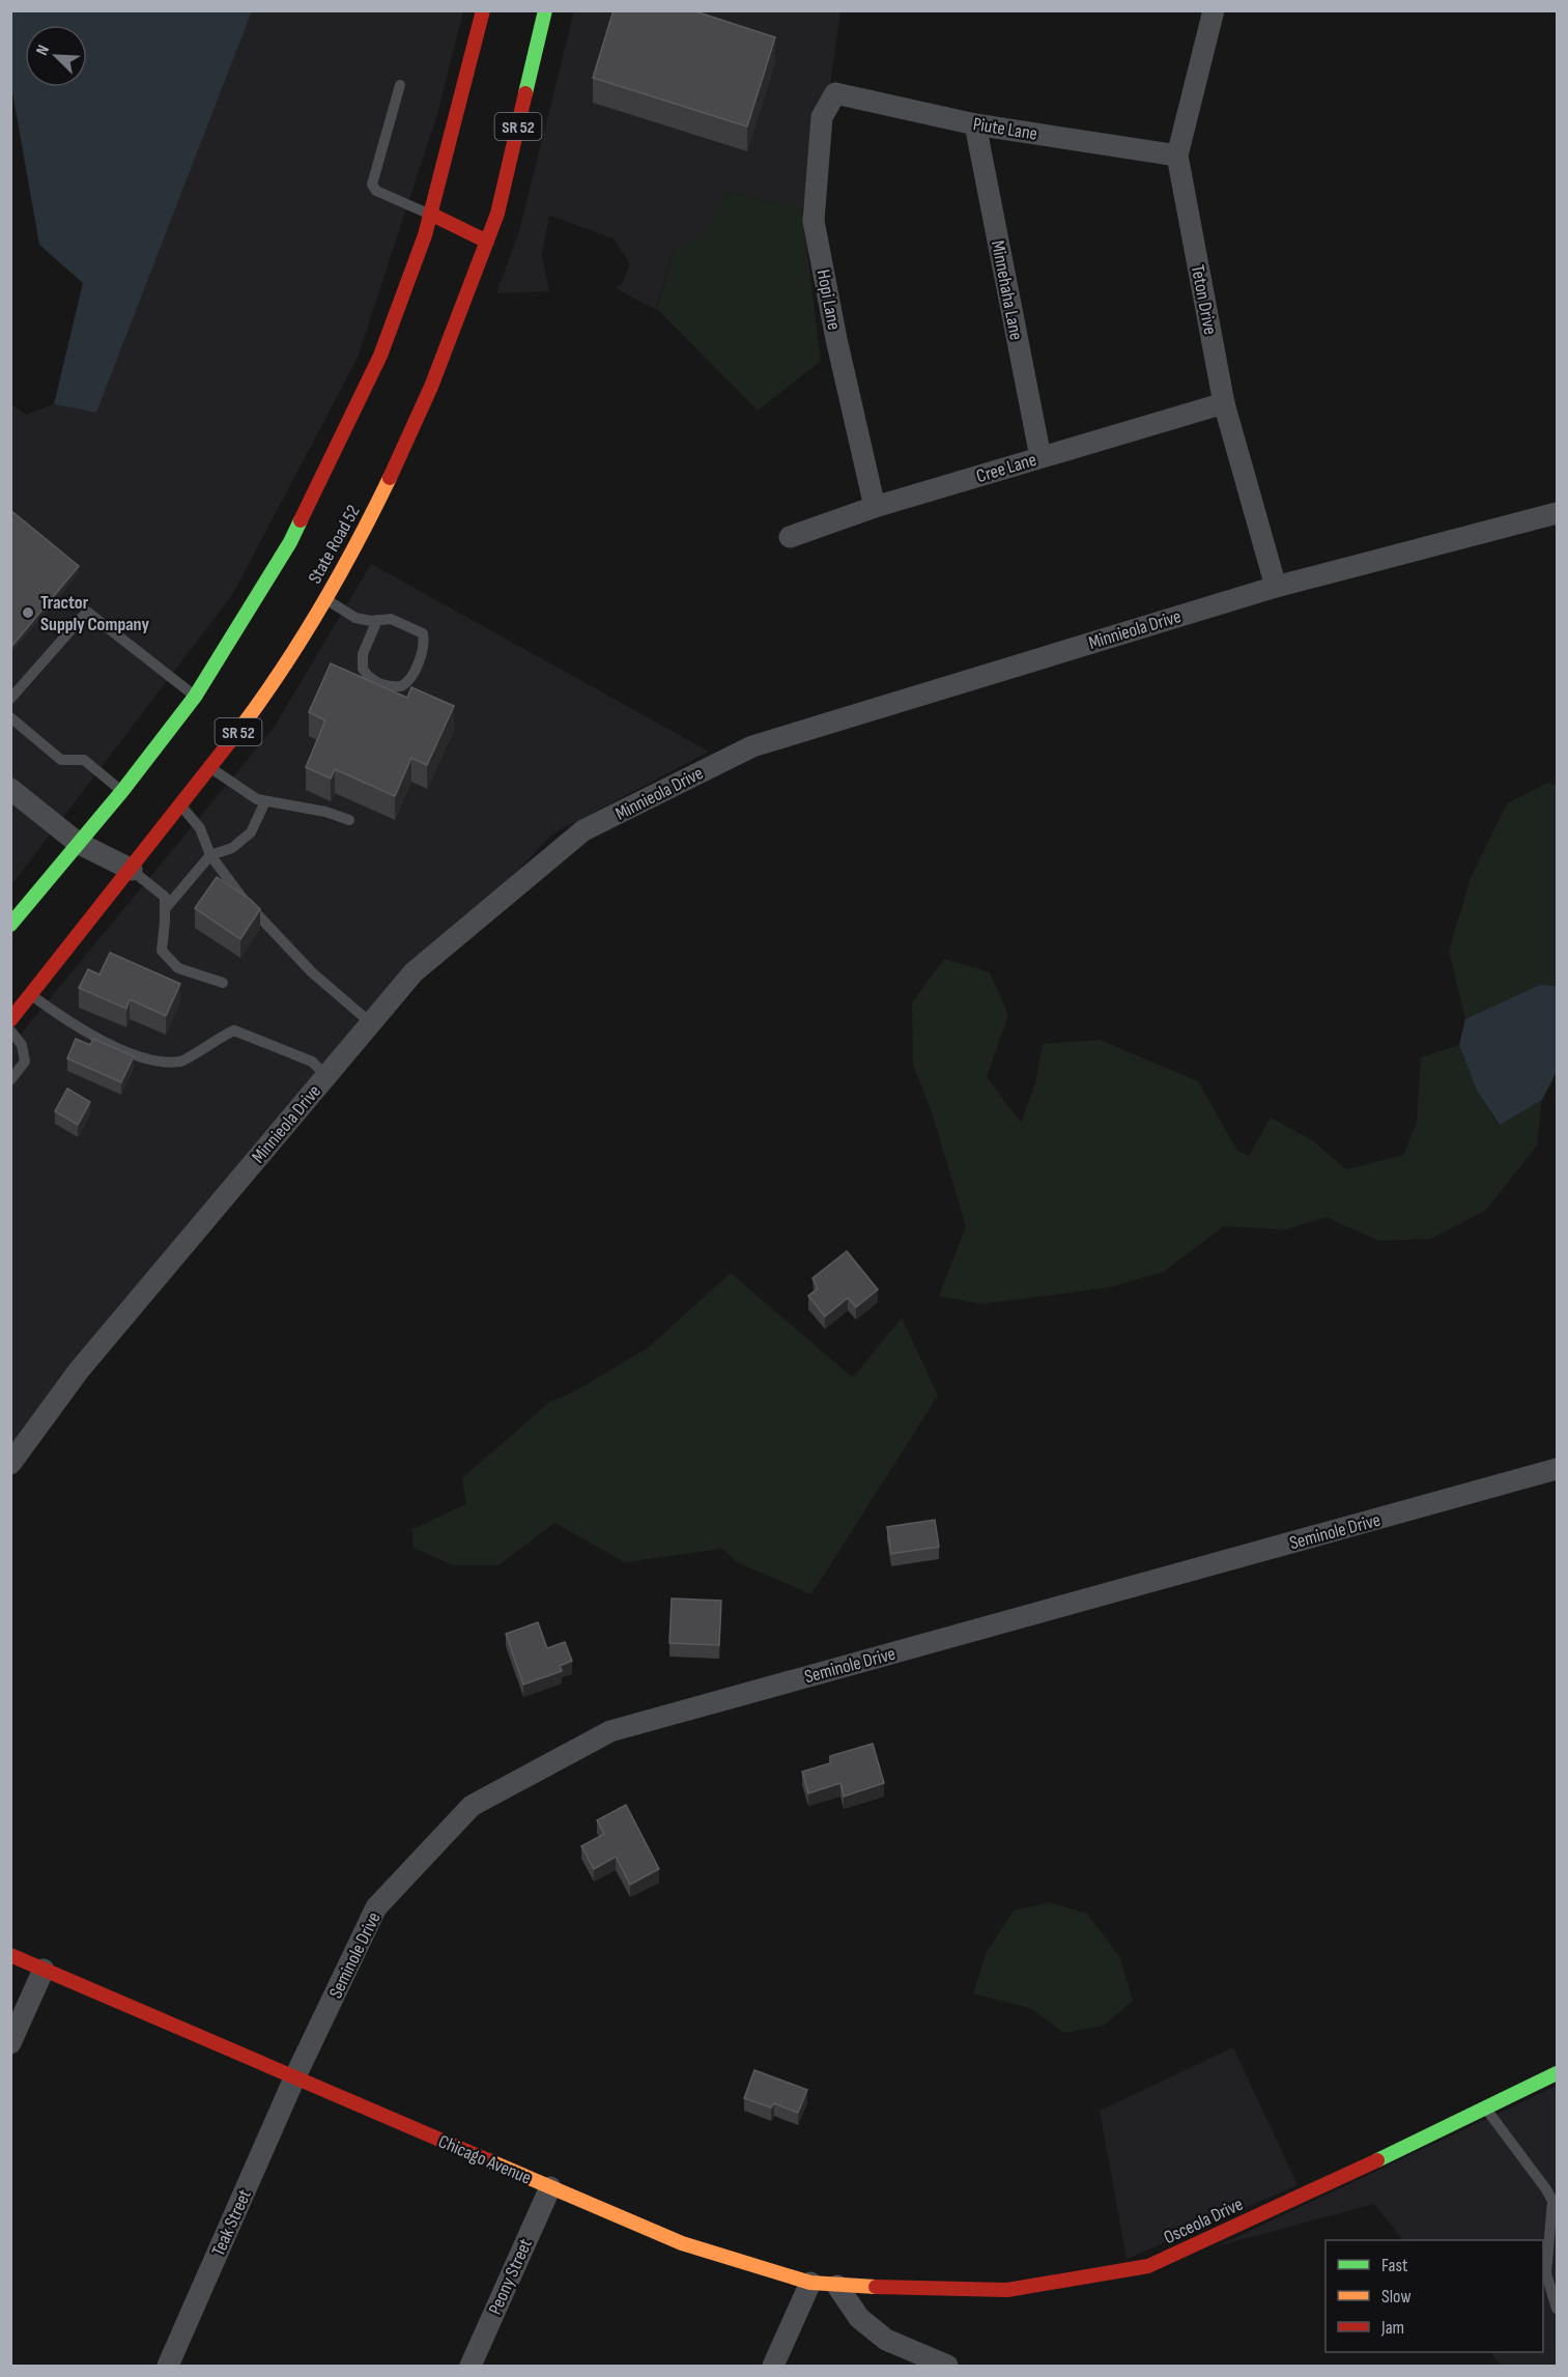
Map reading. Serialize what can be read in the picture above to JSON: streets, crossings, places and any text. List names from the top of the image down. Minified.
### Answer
{"streets":{"main road":["SR 52","State Road 52","Chicago Avenue","Osceola Drive"],"street":["Piute Lane","Minnehaha Lane","Hopi Lane","Teton Drive","Cree Lane","Minnieola Drive","Seminole Drive","Teak Street","Peony Street"]},"crossings":[["Piute Lane","Minnehaha Lane"],["Piute Lane","Hopi Lane"],["Piute Lane","Teton Drive"],["Minnehaha Lane","Cree Lane"],["Hopi Lane","Cree Lane"],["Teton Drive","Cree Lane"],["Teton Drive","Minnieola Drive"],["Seminole Drive","Chicago Avenue"],["Seminole Drive","Teak Street"],["Chicago Avenue","Osceola Drive"],["Chicago Avenue","Teak Street"],["Chicago Avenue","Peony Street"]],"places":["Tractor Supply Company"],"legend":["Fast","Slow","Jam"],"north":"top left"}
